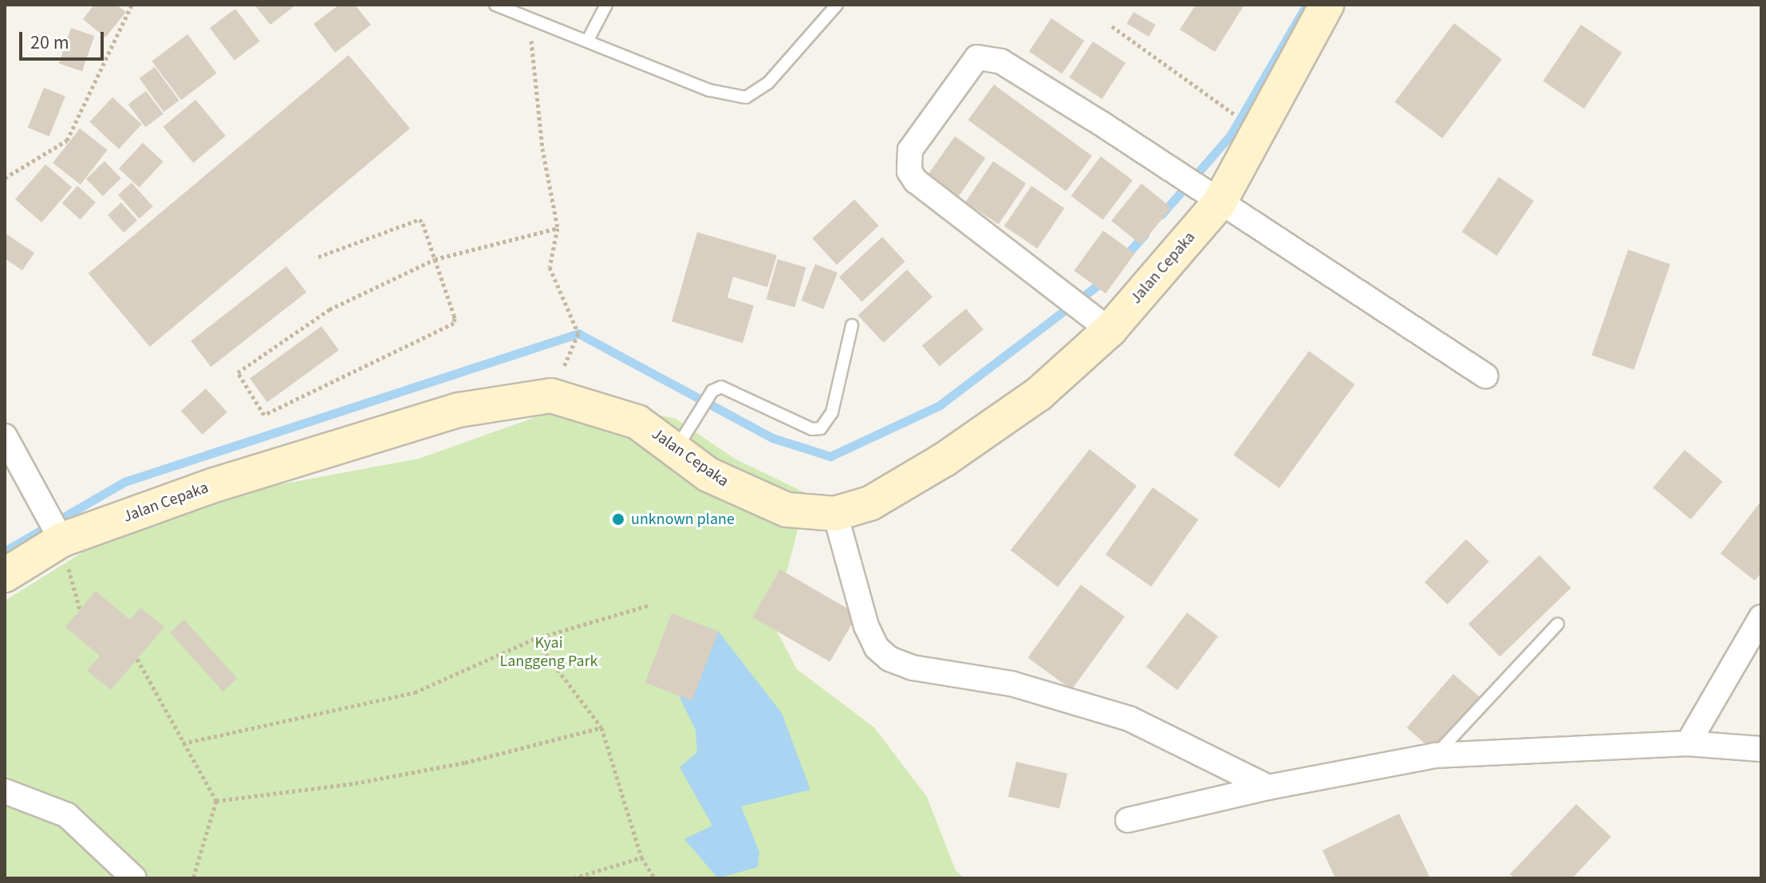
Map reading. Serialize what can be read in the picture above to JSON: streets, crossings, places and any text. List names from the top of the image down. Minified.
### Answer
{"streets":{"street":["Jalan Cepaka"]},"parks":["Kyai Langgeng Park"],"places":["unknown plane"],"scale_bar":"20 m"}
